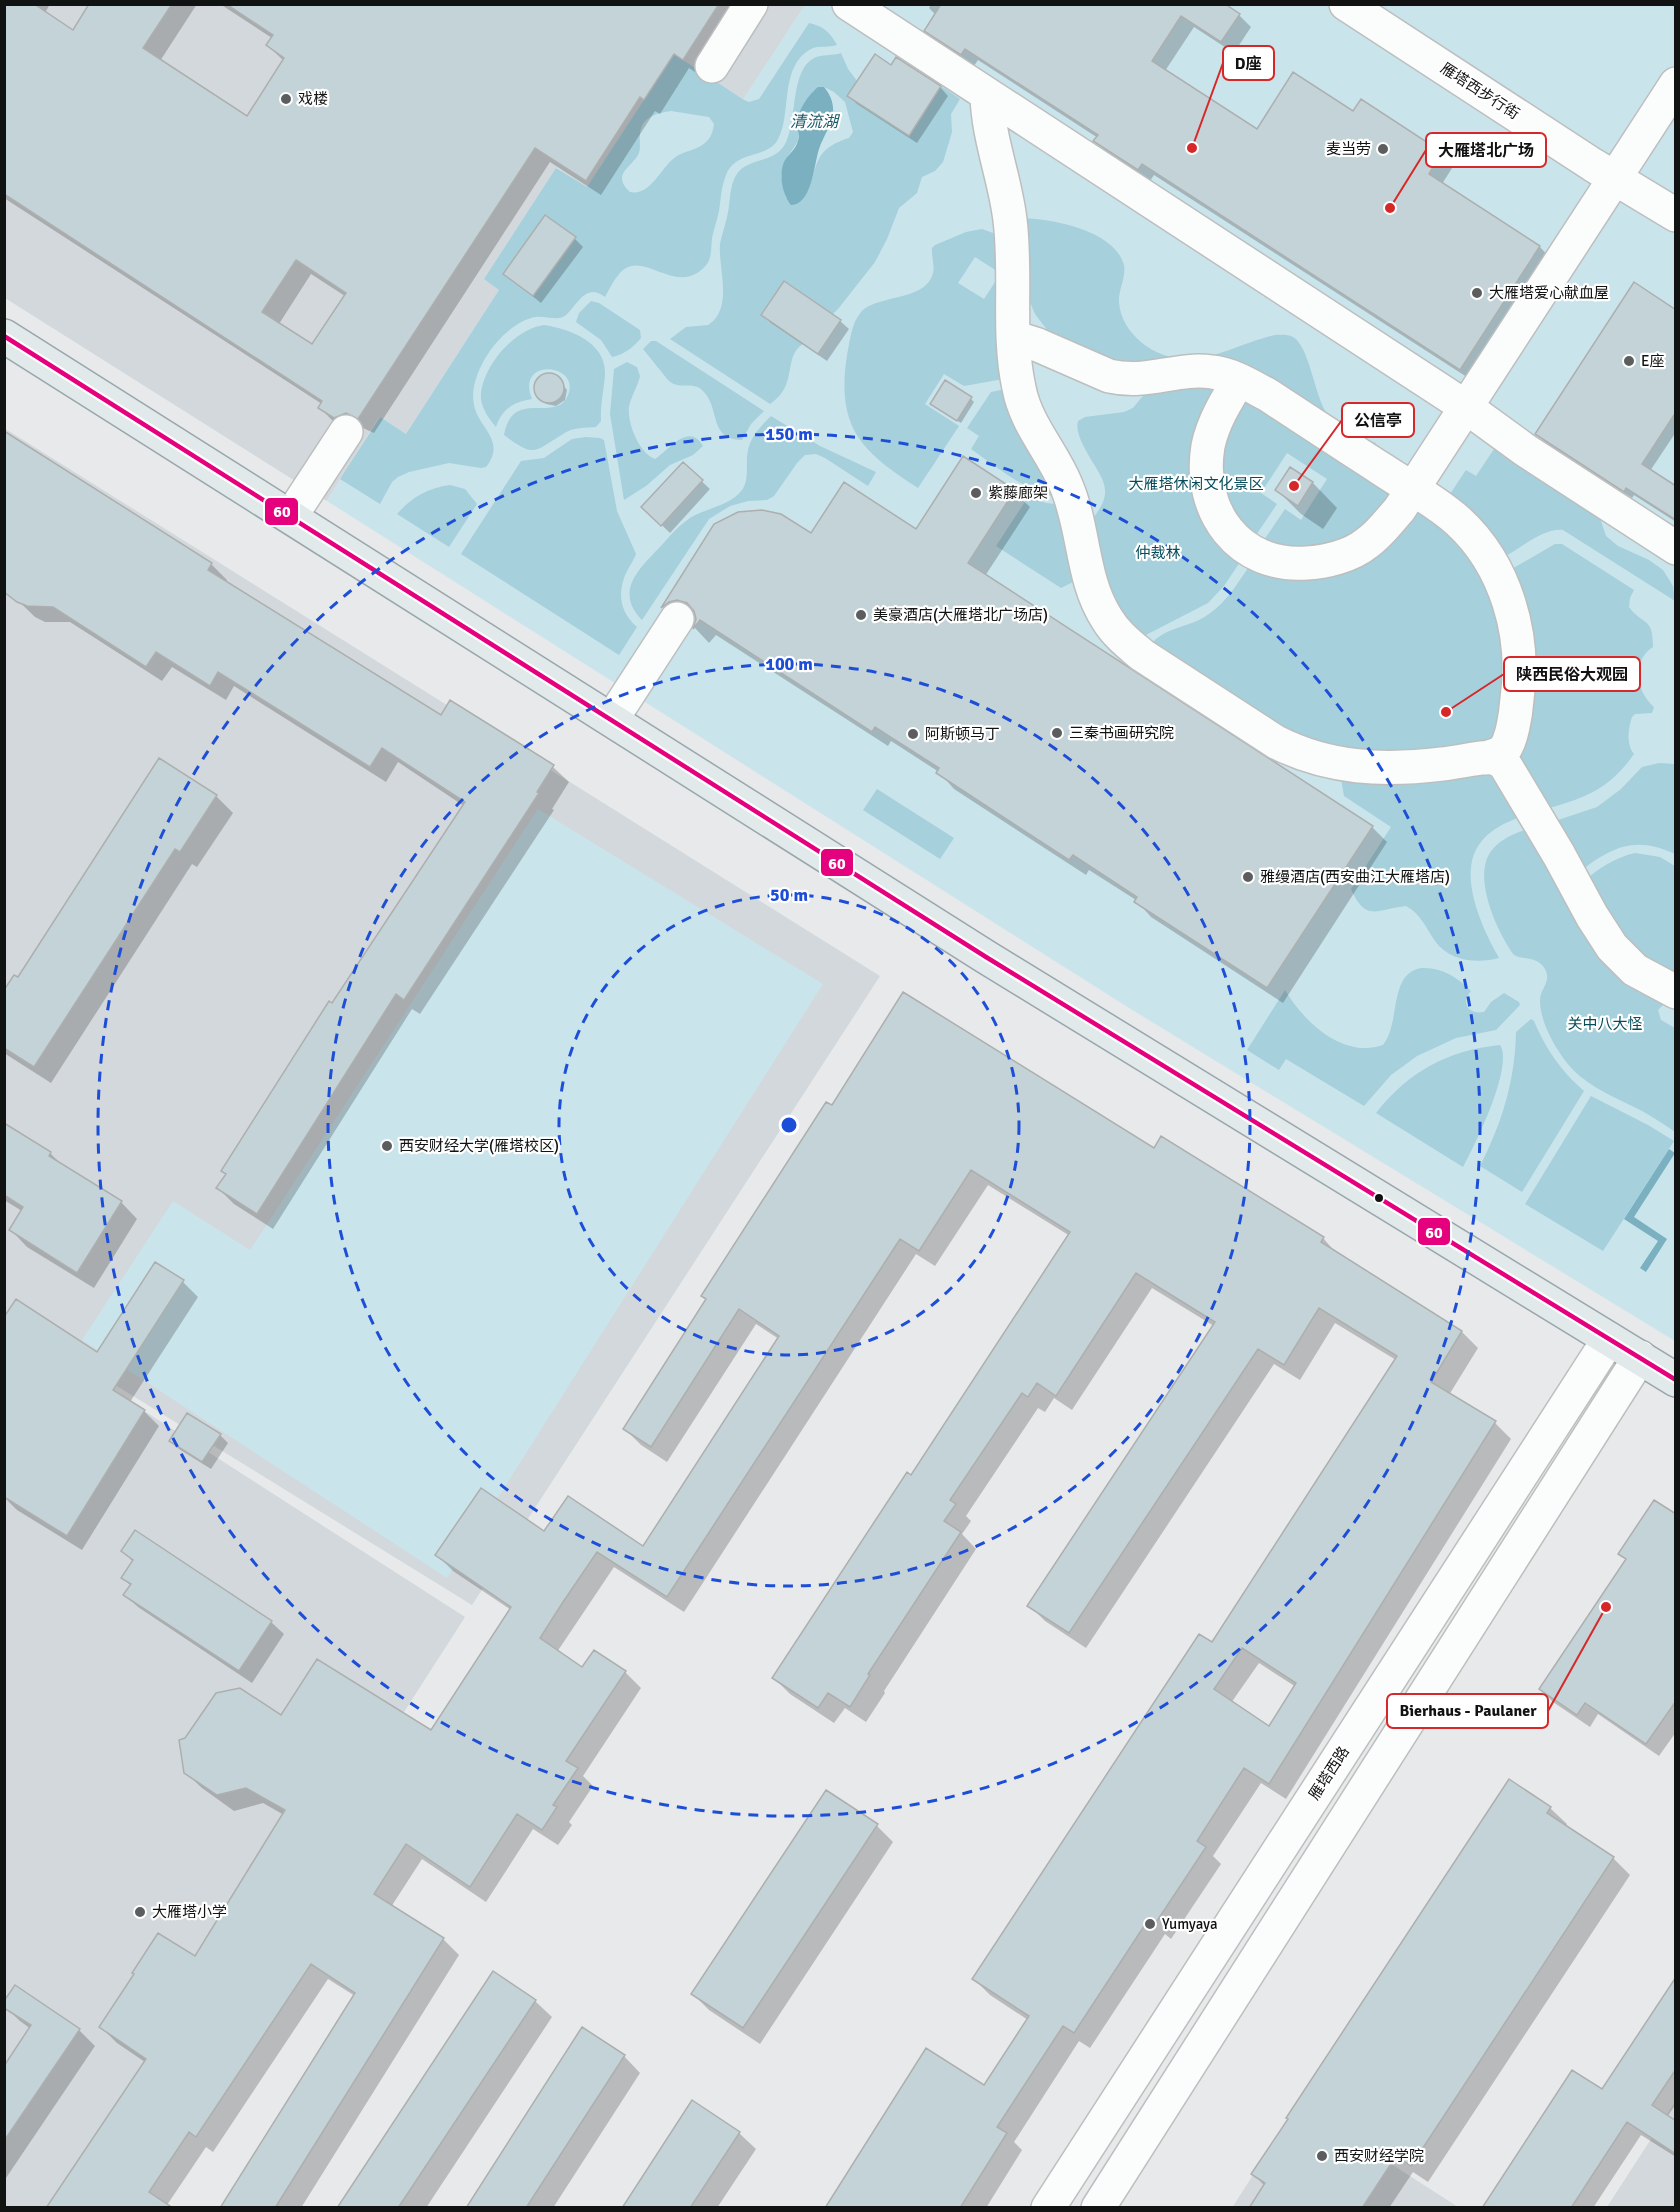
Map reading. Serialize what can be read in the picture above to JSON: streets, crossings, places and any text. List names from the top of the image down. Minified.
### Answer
{"streets":{"street":["雁塔西步行街","雁塔西路"]},"water":["清流湖"],"parks":["大雁塔休闲文化景区","仲裁林","关中八大怪"],"places":["戏楼","D座","麦当劳","大雁塔北广场","大雁塔爱心献血屋","E座","公信亭","紫藤廊架","美豪酒店(大雁塔北广场店)","陕西民俗大观园","三秦书画研究院","阿斯顿马丁","雅缦酒店(西安曲江大雁塔店)","西安财经大学(雁塔校区)","Bierhaus - Paulaner","大雁塔小学","Yumyaya","西安财经学院"],"lines":["transit line 60"],"rings":["150 m","100 m","50 m"]}
